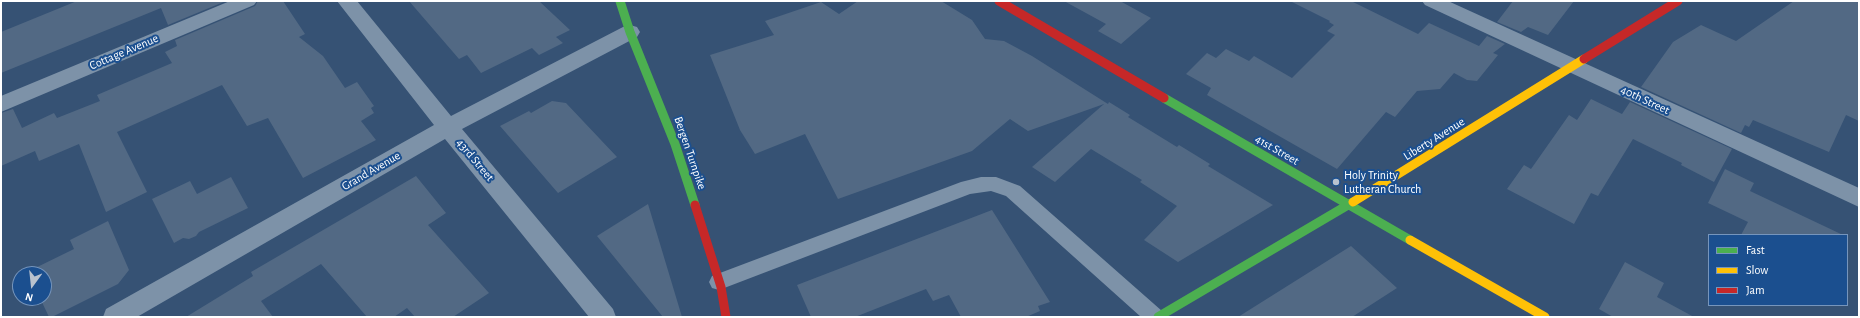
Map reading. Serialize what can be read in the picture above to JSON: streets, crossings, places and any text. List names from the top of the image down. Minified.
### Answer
{"streets":{"street":["Cottage Avenue","40th Street","Liberty Avenue","41st Street","Bergen Turnpike","43rd Street","Grand Avenue"]},"crossings":[["40th Street","Liberty Avenue"],["Liberty Avenue","41st Street"],["Bergen Turnpike","Grand Avenue"],["43rd Street","Grand Avenue"]],"places":["Holy Trinity Lutheran Church"],"legend":["Fast","Slow","Jam"],"north":"bottom"}
